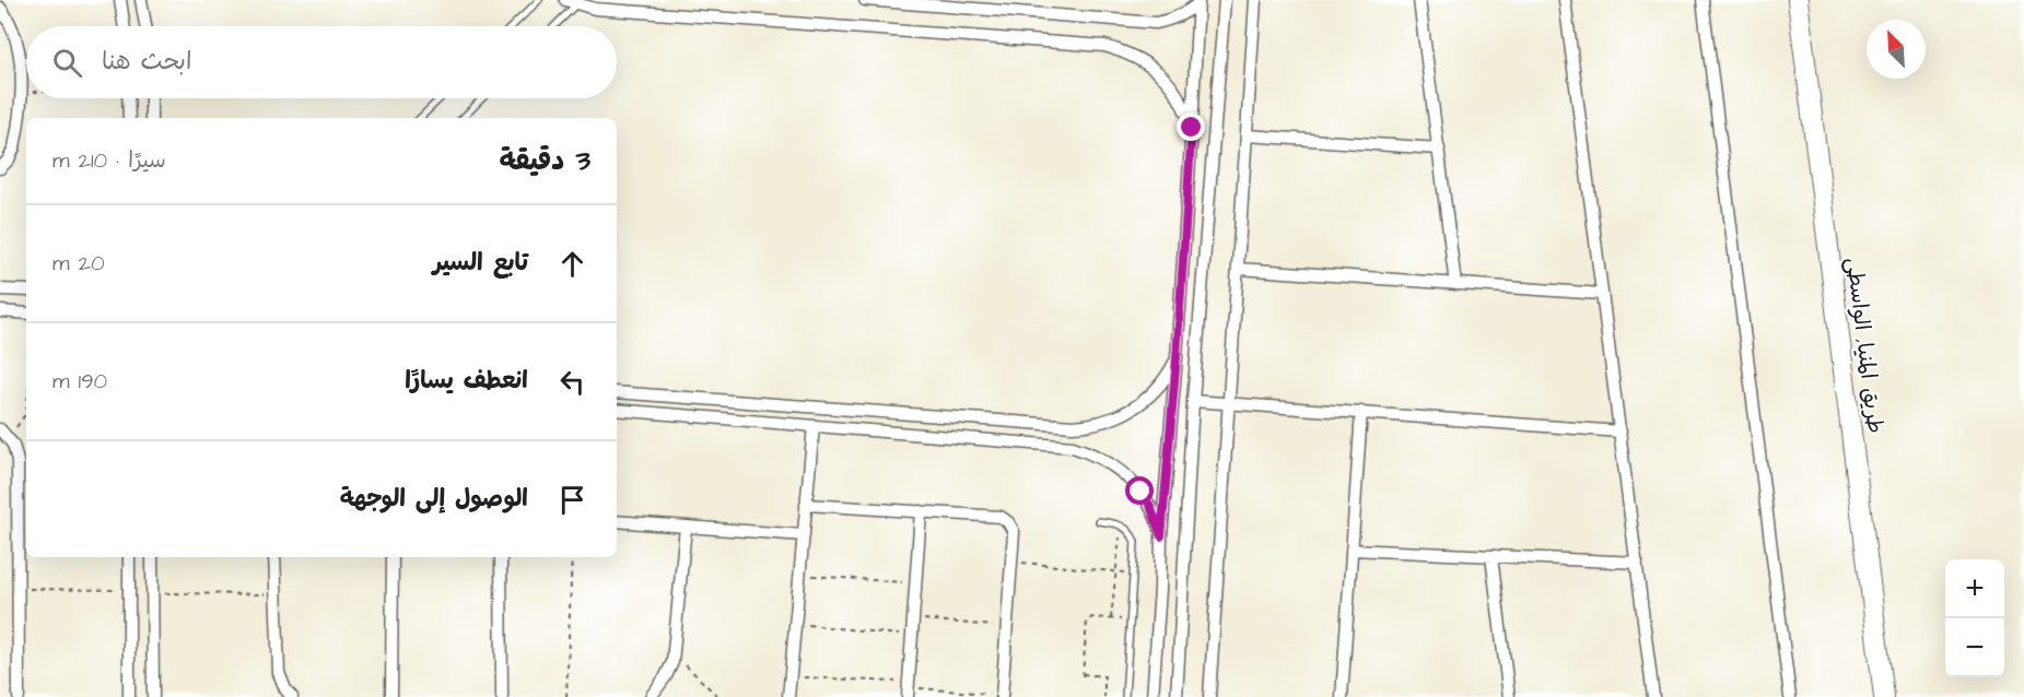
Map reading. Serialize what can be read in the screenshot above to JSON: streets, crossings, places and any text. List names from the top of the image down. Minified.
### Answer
{"streets":{"main road":["طريق المنيا, الواسطى"]},"north":"top left","page":{"search":"ابحث هنا","heading":["3 دقيقة","سيرًا · 210 m"],"list":[["تابع السير","20 m"],["انعطف يسارًا","190 m"],"الوصول إلى الوجهة"],"map_buttons":["+","−"]}}
